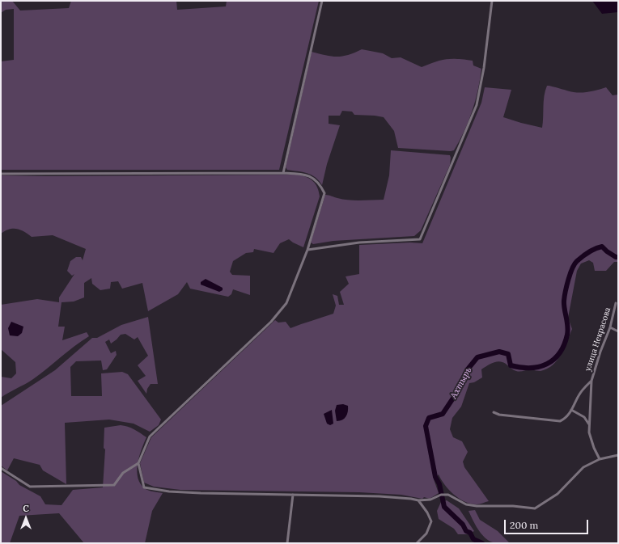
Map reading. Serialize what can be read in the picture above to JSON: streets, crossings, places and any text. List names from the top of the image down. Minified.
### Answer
{"streets":{"street":["улица Некрасова"]},"water":["Ахтырь"],"scale_bar":"200 m","north":"top"}
